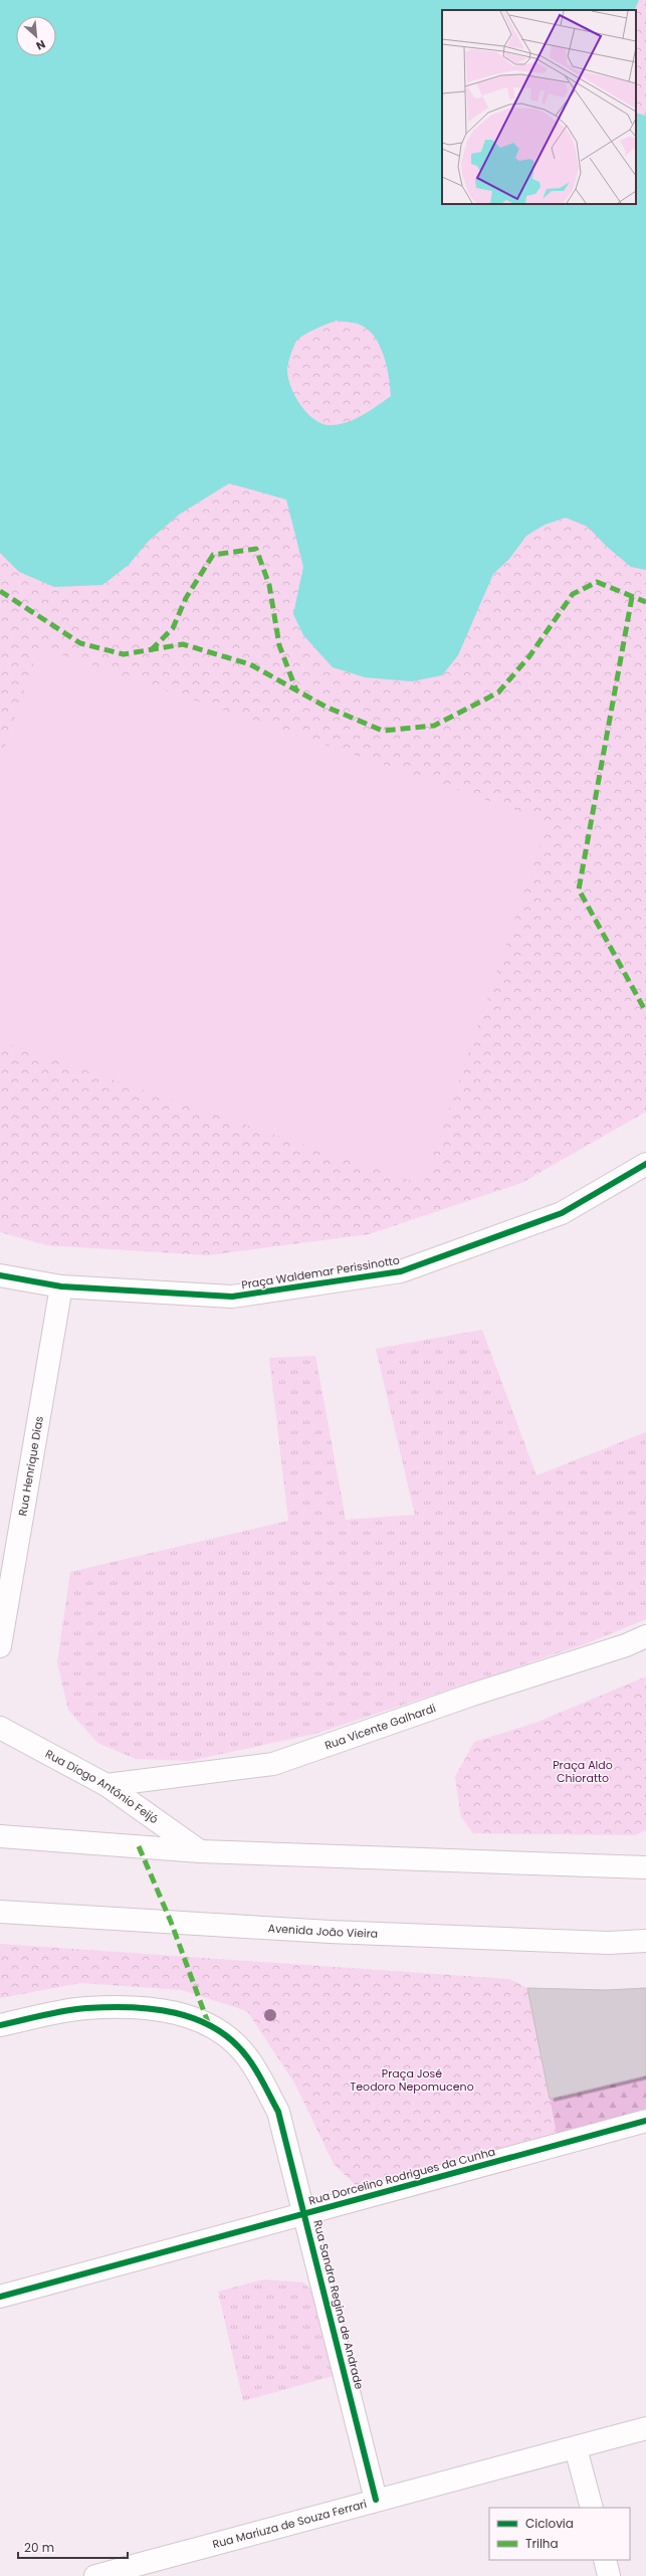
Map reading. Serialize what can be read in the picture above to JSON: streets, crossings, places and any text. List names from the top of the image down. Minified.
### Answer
{"streets":{"street":["Praça Waldemar Perissinotto","Rua Henrique Dias","Rua Vicente Galhardi","Rua Diogo Antônio Feijó","Avenida João Vieira","Rua Dorcelino Rodrigues da Cunha","Rua Sandra Regina de Andrade","Rua Mariuza de Souza Ferrari"]},"crossings":[["Praça Waldemar Perissinotto","Rua Henrique Dias"],["Rua Vicente Galhardi","Rua Diogo Antônio Feijó"],["Rua Dorcelino Rodrigues da Cunha","Rua Sandra Regina de Andrade"],["Rua Sandra Regina de Andrade","Rua Mariuza de Souza Ferrari"]],"parks":["Praça Aldo Chioratto","Praça José Teodoro Nepomuceno"],"legend":["Ciclovia","Trilha"],"scale_bar":"20 m","north":"bottom right"}
